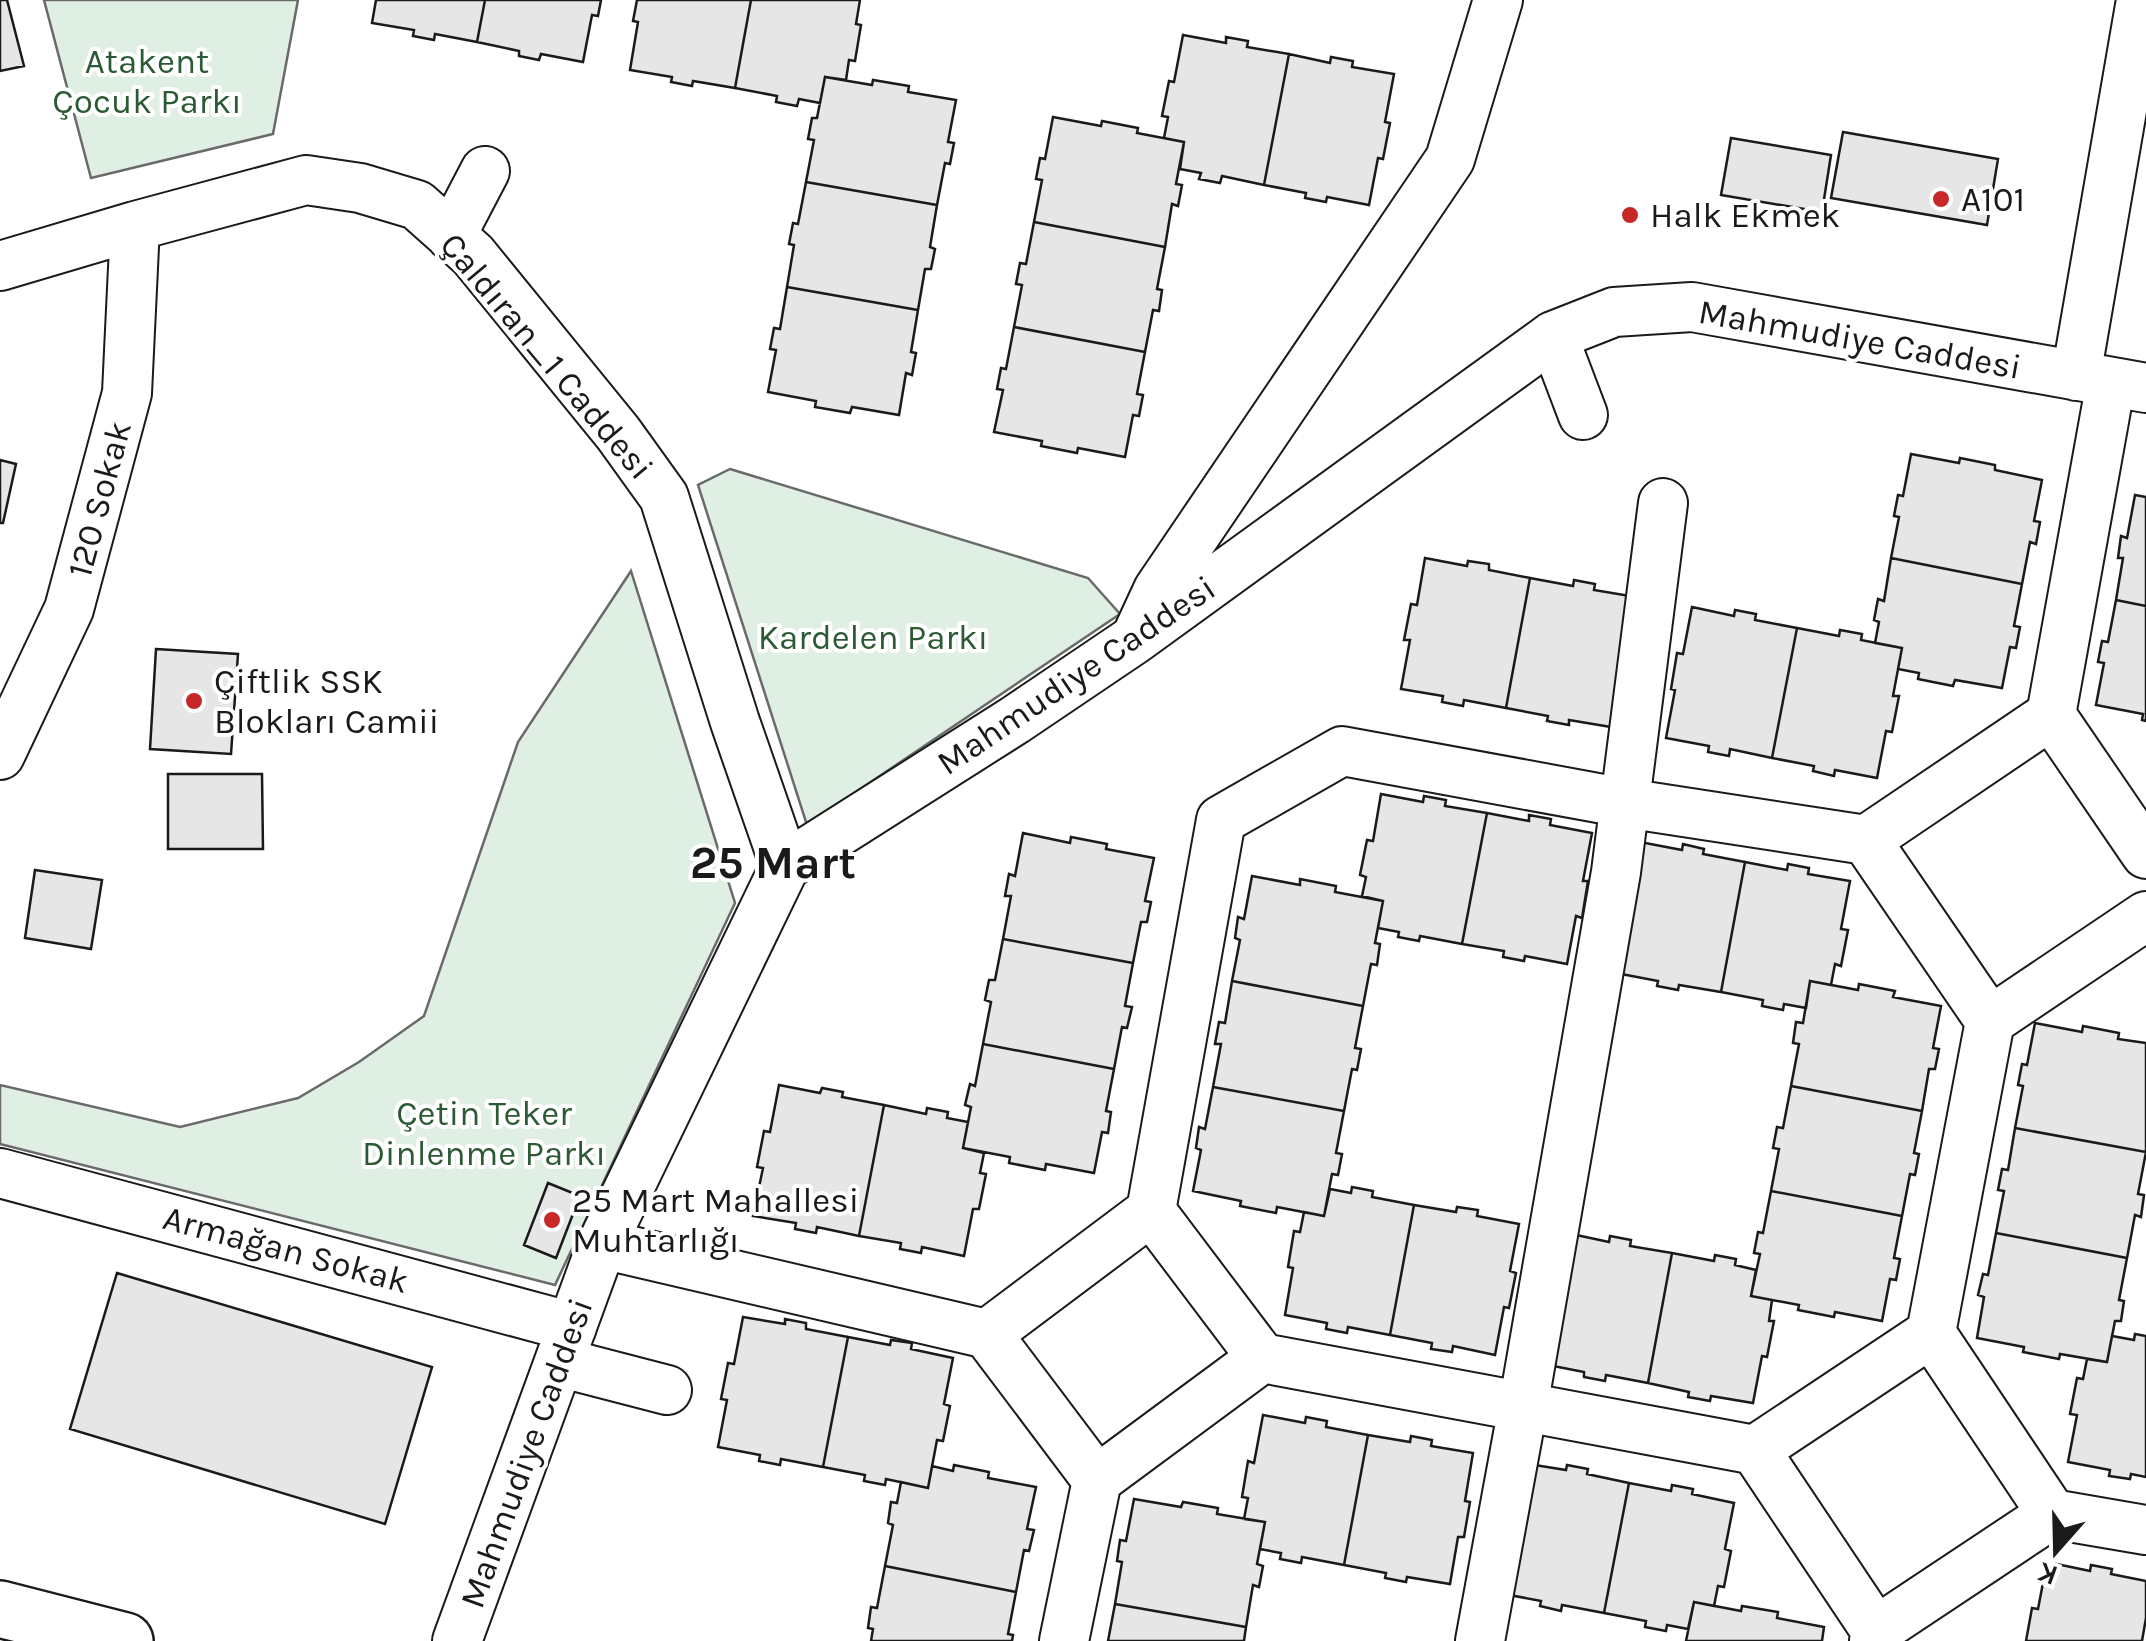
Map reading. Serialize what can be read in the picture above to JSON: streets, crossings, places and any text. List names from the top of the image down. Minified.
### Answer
{"streets":{"street":["Mahmudiye Caddesi","Çaldıran_1 Caddesi","120 Sokak","Armağan Sokak"]},"crossings":[["Mahmudiye Caddesi","Çaldıran_1 Caddesi"],["Mahmudiye Caddesi","Armağan Sokak"],["Çaldıran_1 Caddesi","120 Sokak"]],"districts":["25 Mart"],"parks":["Atakent Çocuk Parkı","Kardelen Parkı","Çetin Teker Dinlenme Parkı"],"places":["A101","Halk Ekmek","Çiftlik SSK Blokları Camii","25 Mart Mahallesi Muhtarlığı"],"north":"bottom"}
